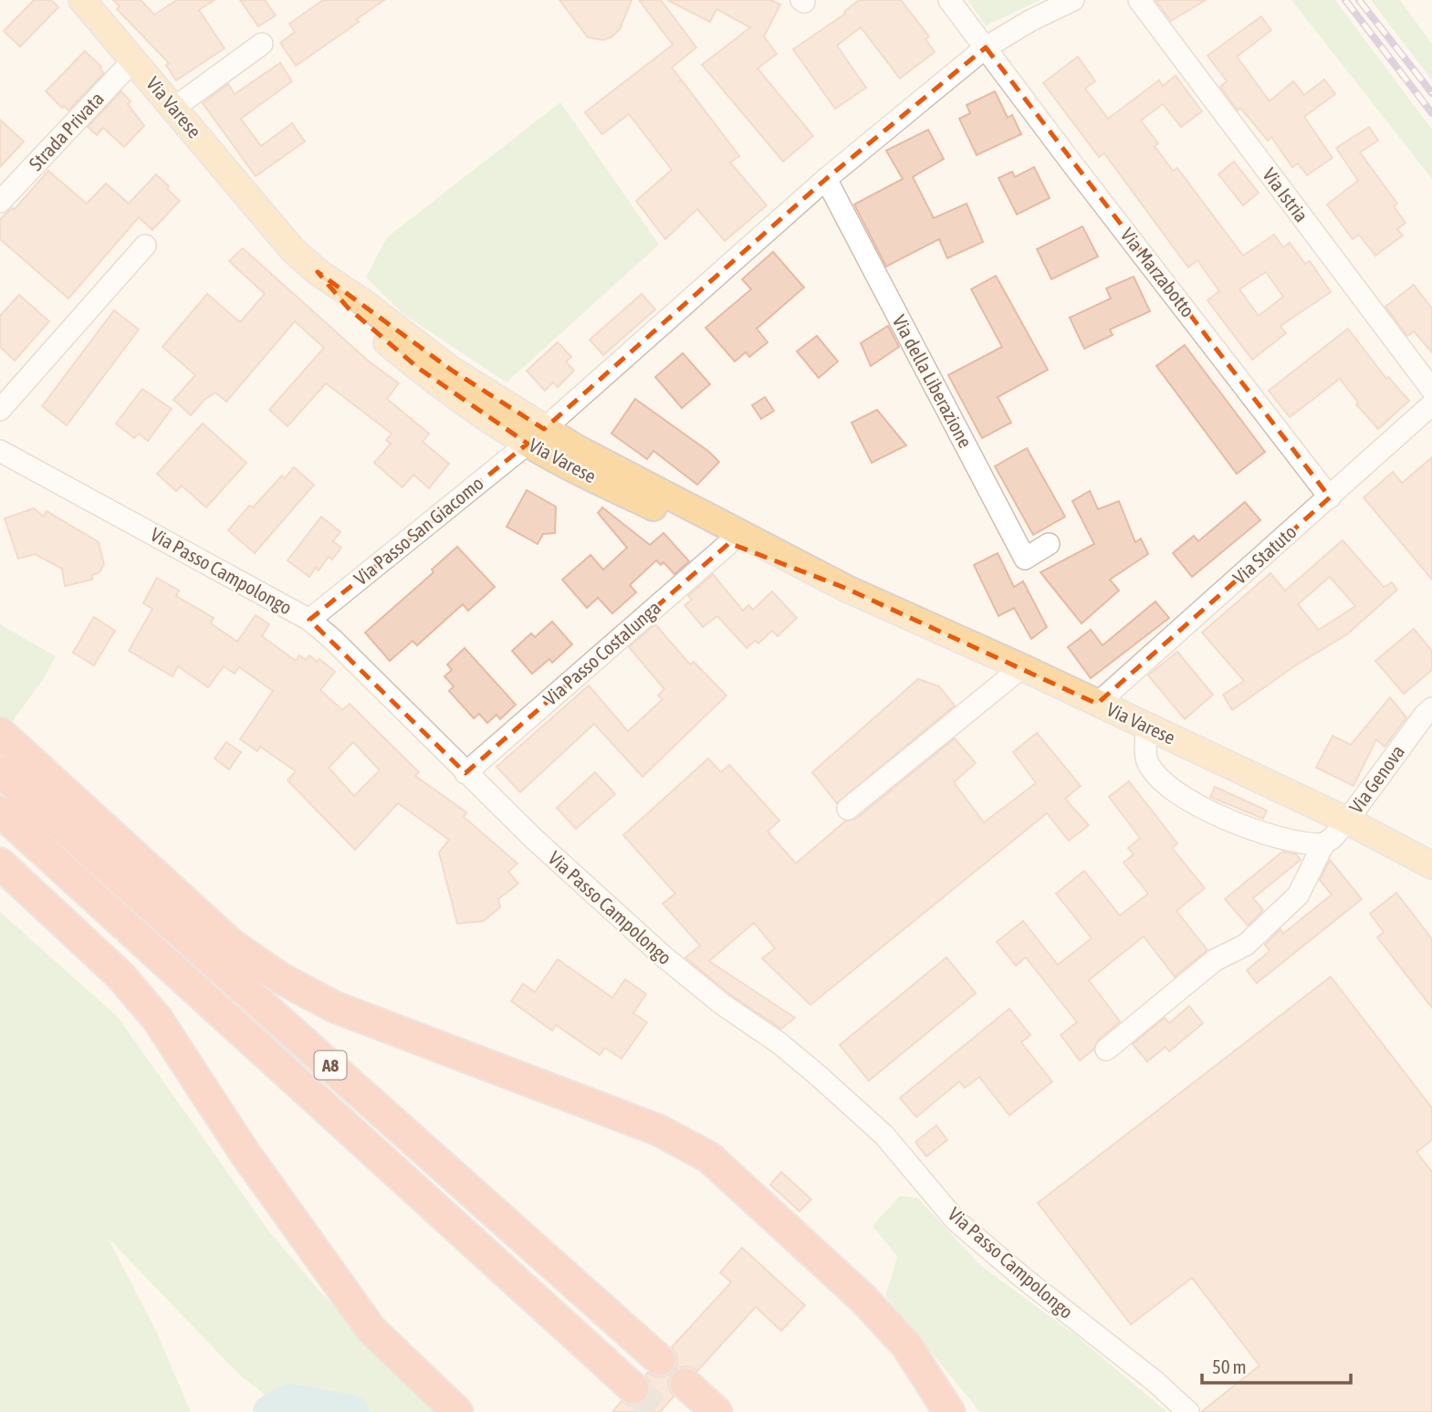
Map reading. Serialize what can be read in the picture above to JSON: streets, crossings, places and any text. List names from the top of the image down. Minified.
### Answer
{"streets":{"highway":["A8"],"main road":["Via Varese"],"street":["Strada Privata","Via Istria","Via Marzabotto","Via della Liberazione","Via Passo San Giacomo","Via Statuto","Via Passo Campolongo","Via Passo Costalunga","Via Genova"]},"crossings":[["Via Varese","Strada Privata"],["Via Varese","Via Passo San Giacomo"],["Via Varese","Via Statuto"],["Via Varese","Via Passo Costalunga"],["Via Varese","Via Genova"],["Via Marzabotto","Via Statuto"],["Via Passo San Giacomo","Via Passo Campolongo"],["Via Passo Campolongo","Via Passo Costalunga"]],"scale_bar":"50 m"}
